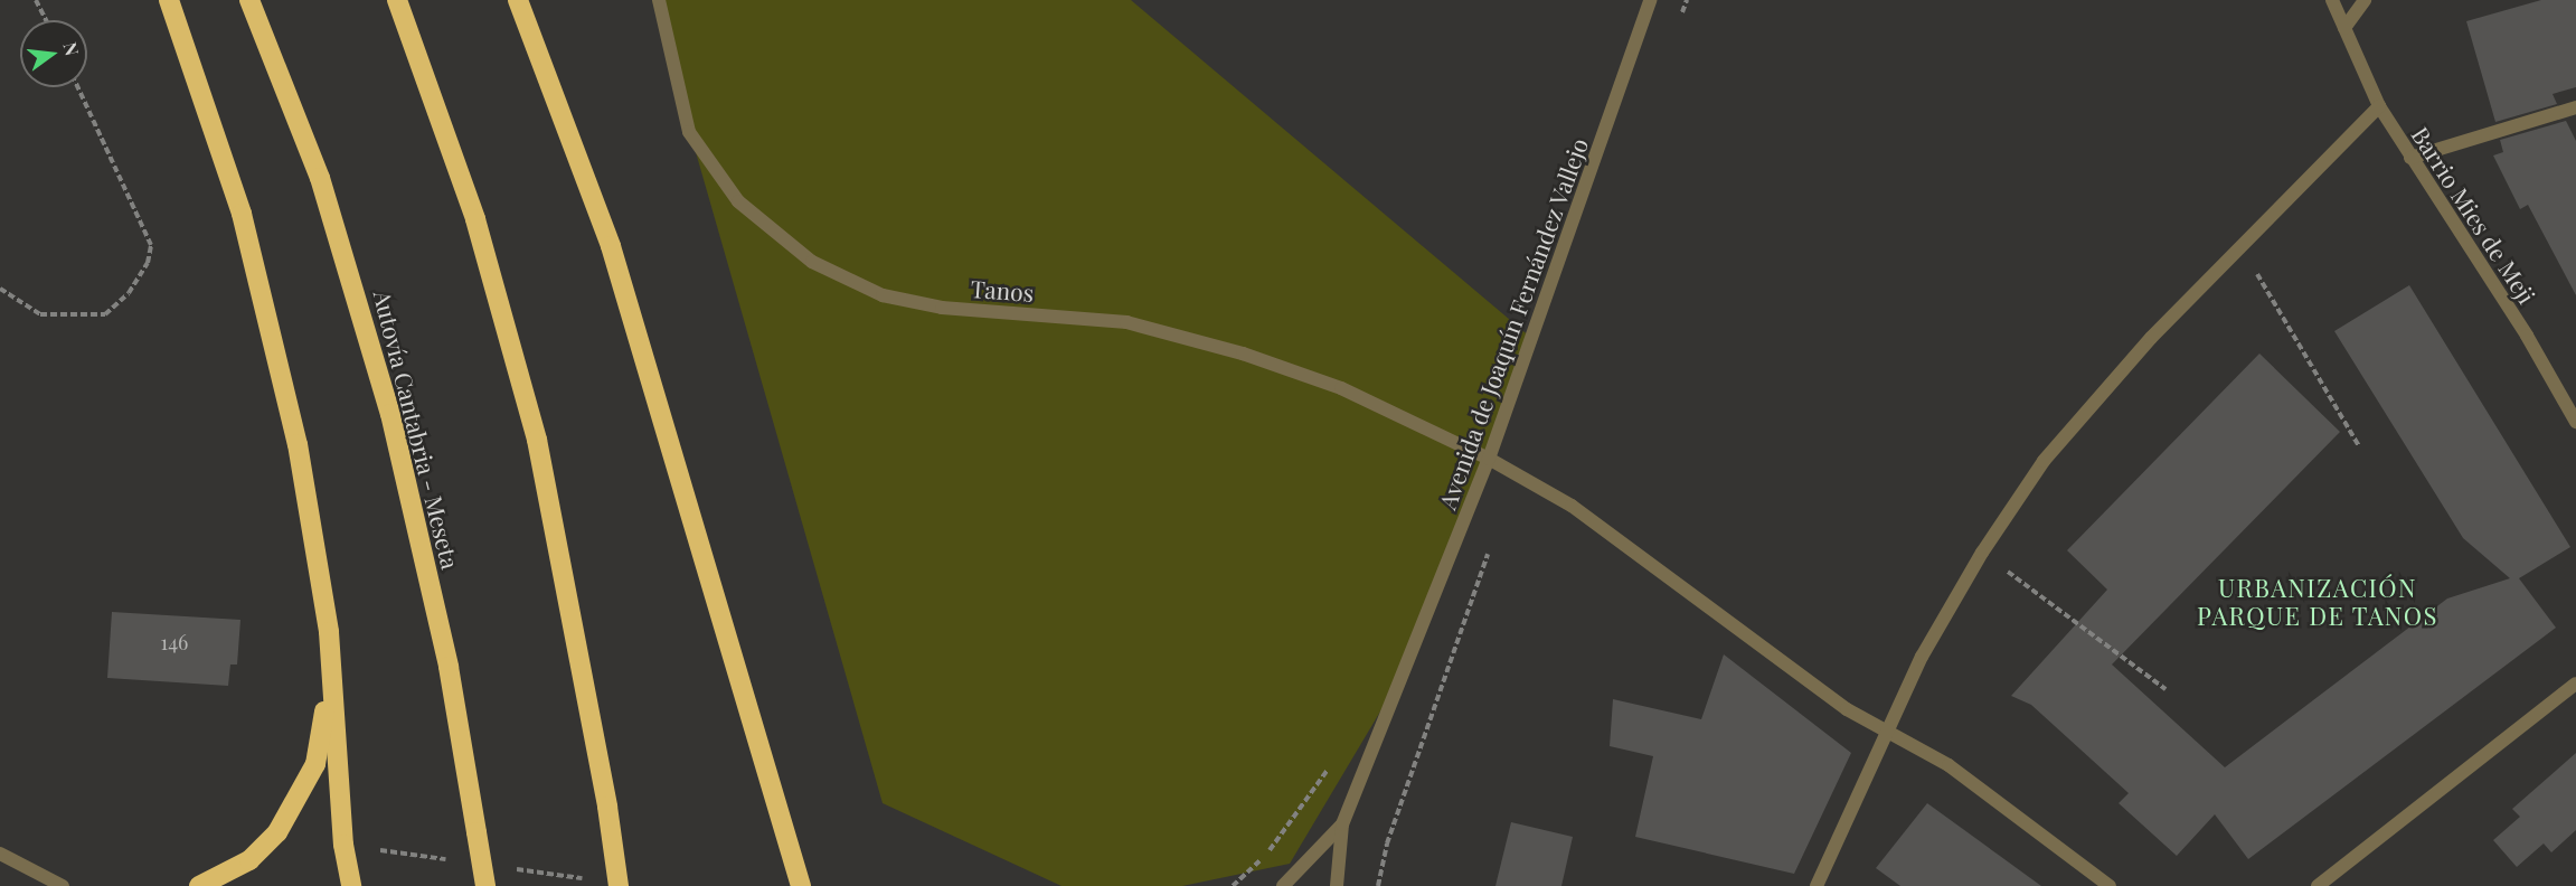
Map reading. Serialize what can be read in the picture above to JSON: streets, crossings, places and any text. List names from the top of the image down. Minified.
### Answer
{"streets":{"highway":["Autovía Cantabria - Meseta"],"street":["Barrio Mies de Meji","Tanos","Avenida de Joaquín Fernández Vallejo"]},"crossings":[["Tanos","Avenida de Joaquín Fernández Vallejo"]],"districts":["URBANIZACIÓN PARQUE DE TANOS"],"house_numbers":["146"],"north":"right"}
